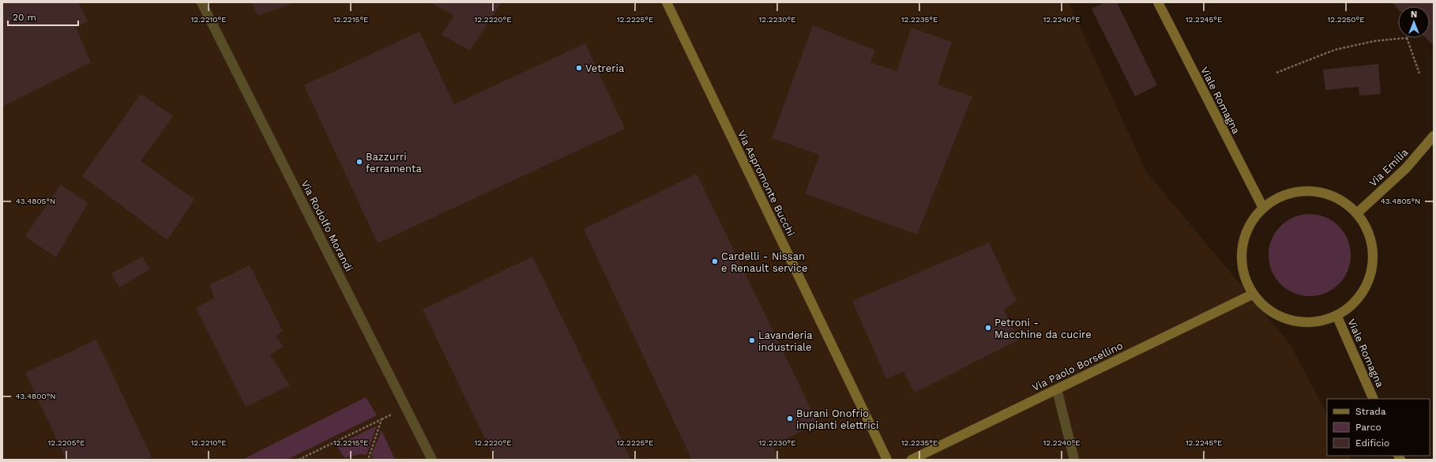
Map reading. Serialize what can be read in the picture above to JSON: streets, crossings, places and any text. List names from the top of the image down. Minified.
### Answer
{"streets":{"street":["Viale Romagna","Via Emilia","Via Aspromonte Bucchi","Via Rodolfo Morandi","Via Paolo Borsellino"]},"crossings":[["Viale Romagna","Via Emilia"],["Viale Romagna","Via Paolo Borsellino"]],"places":["Vetreria","Bazzurri ferramenta","Cardelli - Nissan e Renault service","Petroni - Macchine da cucire","Lavanderia industriale","Burani Onofrio impianti elettrici"],"legend":["Strada","Parco","Edificio"],"scale_bar":"20 m","north":"top","coordinates":["12.2210°E","12.2215°E","12.2220°E","12.2225°E","12.2230°E","12.2235°E","12.2240°E","12.2245°E","12.2250°E","43.4805°N","43.4800°N","12.2205°E"]}
